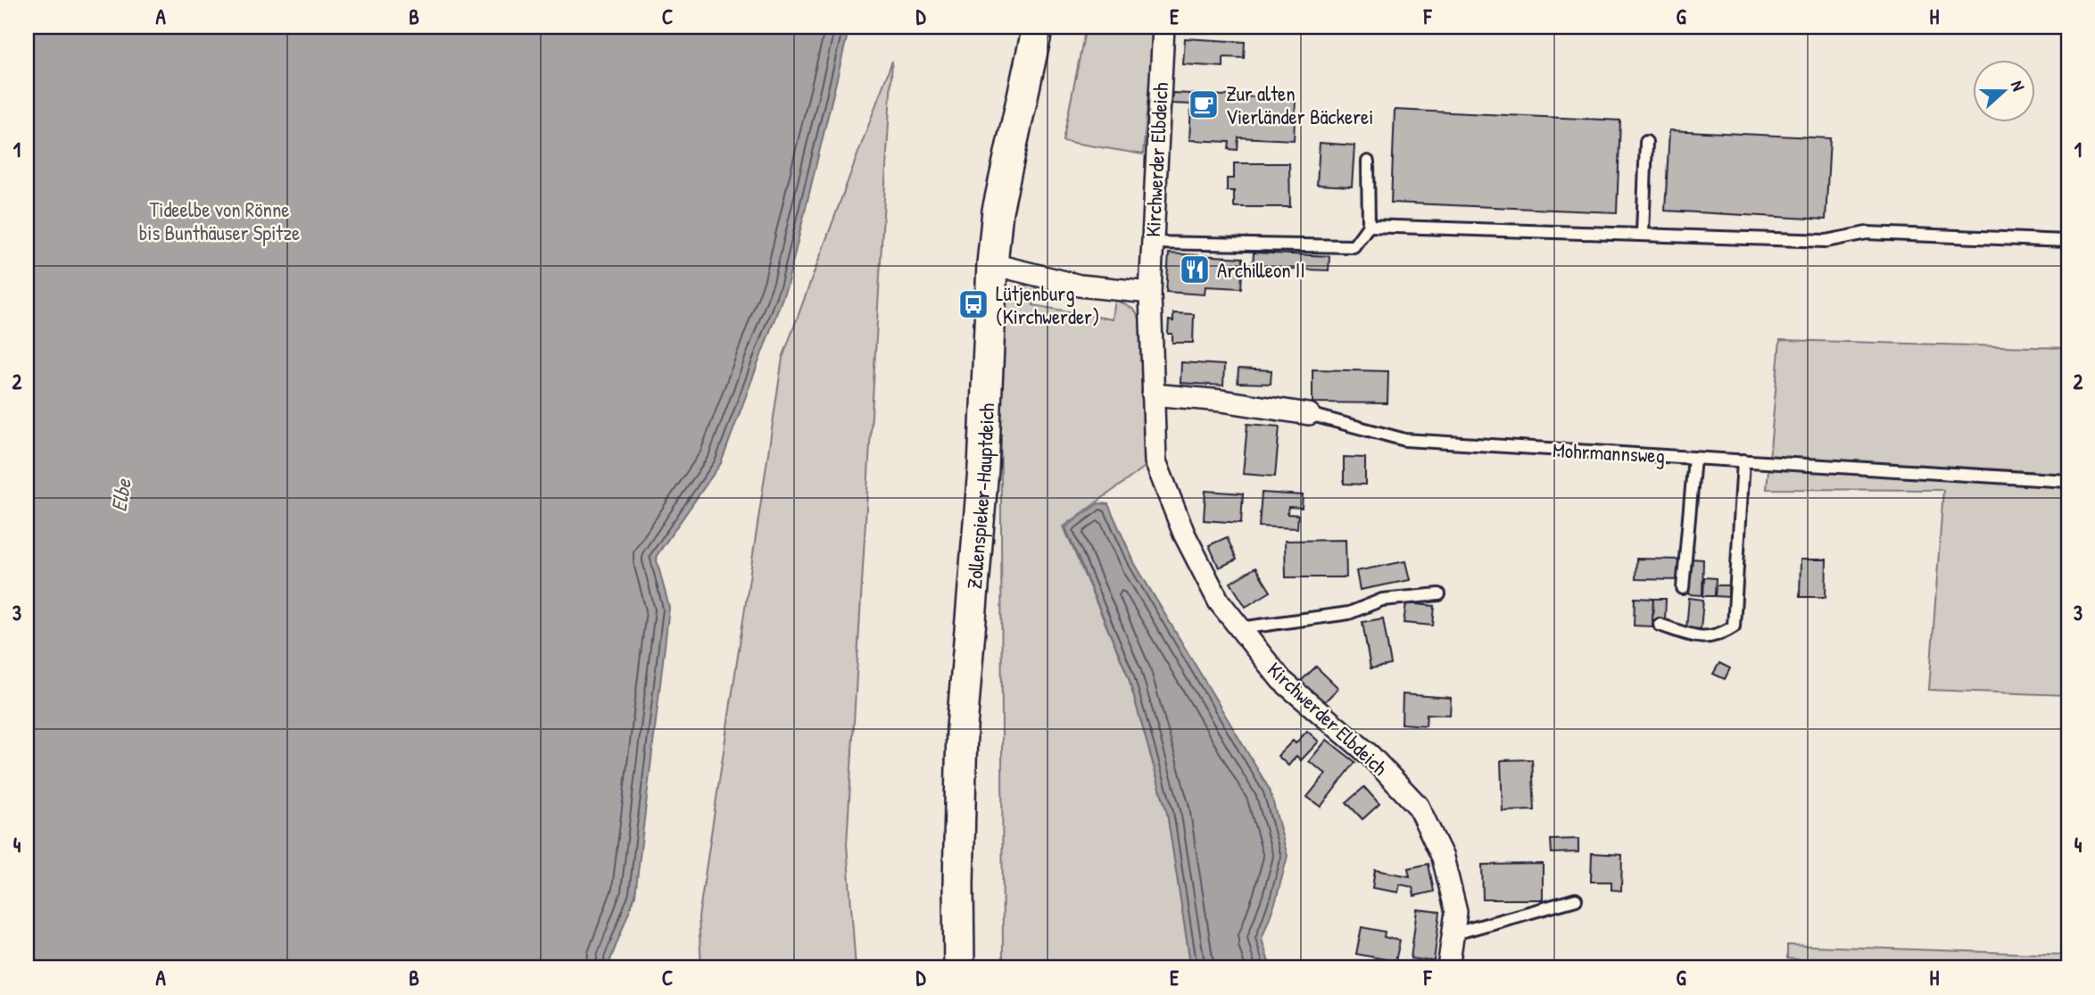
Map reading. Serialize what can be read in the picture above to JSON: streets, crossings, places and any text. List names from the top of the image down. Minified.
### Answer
{"streets":{"street":["Kirchwerder Elbdeich","Mohrmannsweg","Zollenspieker-Hauptdeich"]},"crossings":[["Kirchwerder Elbdeich","Mohrmannsweg"]],"water":["Elbe"],"parks":["Tideelbe von Rönne bis Bunthäuser Spitze"],"places":{"cafe":["Zur alten Vierländer Bäckerei"],"restaurant":["Archilleon II"],"bus stop":["Lütjenburg (Kirchwerder)"]},"north":"right","grid":{"columns":["A","B","C","D","E","F","G","H"],"rows":["1","2","3","4"]}}
